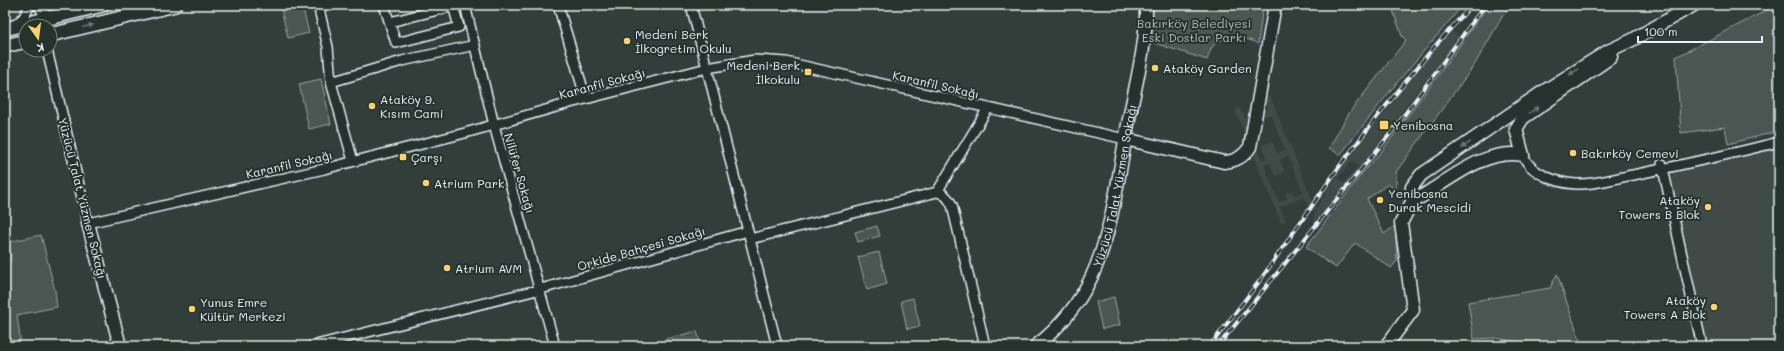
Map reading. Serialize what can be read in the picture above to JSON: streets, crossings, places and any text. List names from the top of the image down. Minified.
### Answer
{"streets":{"street":["Karanfil Sokağı","Nilüfer Sokağı","Yüzücü Talat Yüzmen Sokağı","Orkide Bahçesi Sokağı"]},"crossings":[["Karanfil Sokağı","Nilüfer Sokağı"],["Karanfil Sokağı","Yüzücü Talat Yüzmen Sokağı"],["Nilüfer Sokağı","Orkide Bahçesi Sokağı"]],"parks":["Bakırköy Belediyesi Eski Dostlar Parkı"],"places":{"other":["Medeni Berk İlkogretim Okulu","Ataköy Garden","Ataköy 9. Kısım Cami","Bakırköy Cemevi","Atrium Park","Yenibosna Durak Mescidi","Ataköy Towers B Blok","Atrium AVM","Ataköy Towers A Blok","Yunus Emre Kültür Merkezi"],"transit":["Medeni Berk İlkokulu","Yenibosna","Çarşı"]},"scale_bar":"100 m","north":"bottom"}
